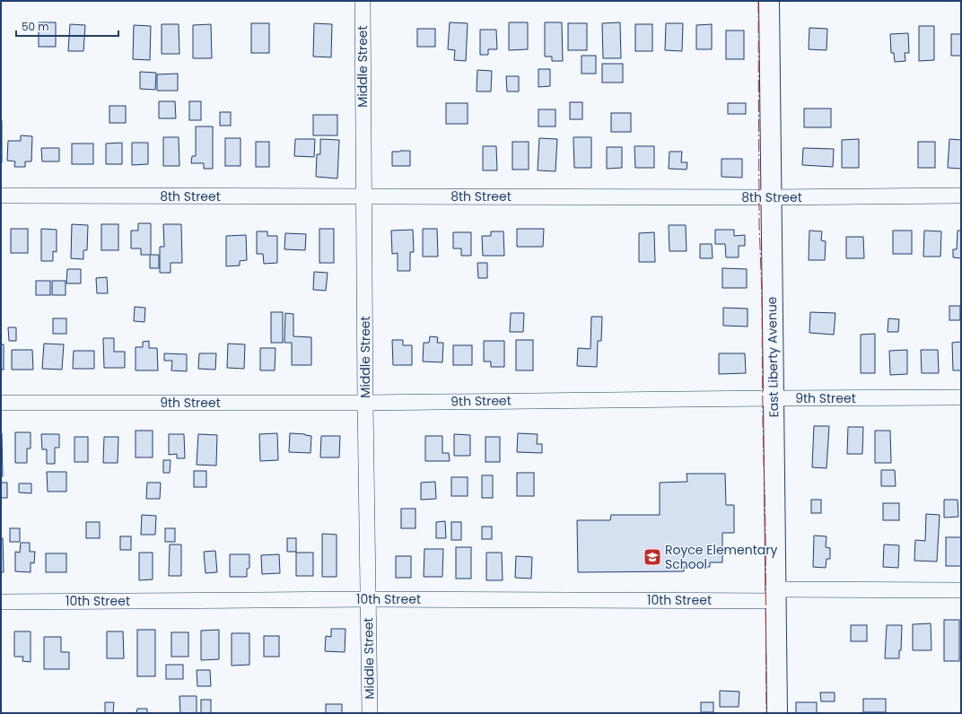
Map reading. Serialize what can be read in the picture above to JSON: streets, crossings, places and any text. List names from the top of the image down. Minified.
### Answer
{"streets":{"main road":["East Liberty Avenue"],"street":["Middle Street","8th Street","9th Street","10th Street"]},"crossings":[["Middle Street","8th Street"],["Middle Street","9th Street"],["Middle Street","10th Street"],["8th Street","East Liberty Avenue"],["East Liberty Avenue","9th Street"],["East Liberty Avenue","10th Street"]],"places":{"school or university":["Royce Elementary School"]},"scale_bar":"50 m"}
